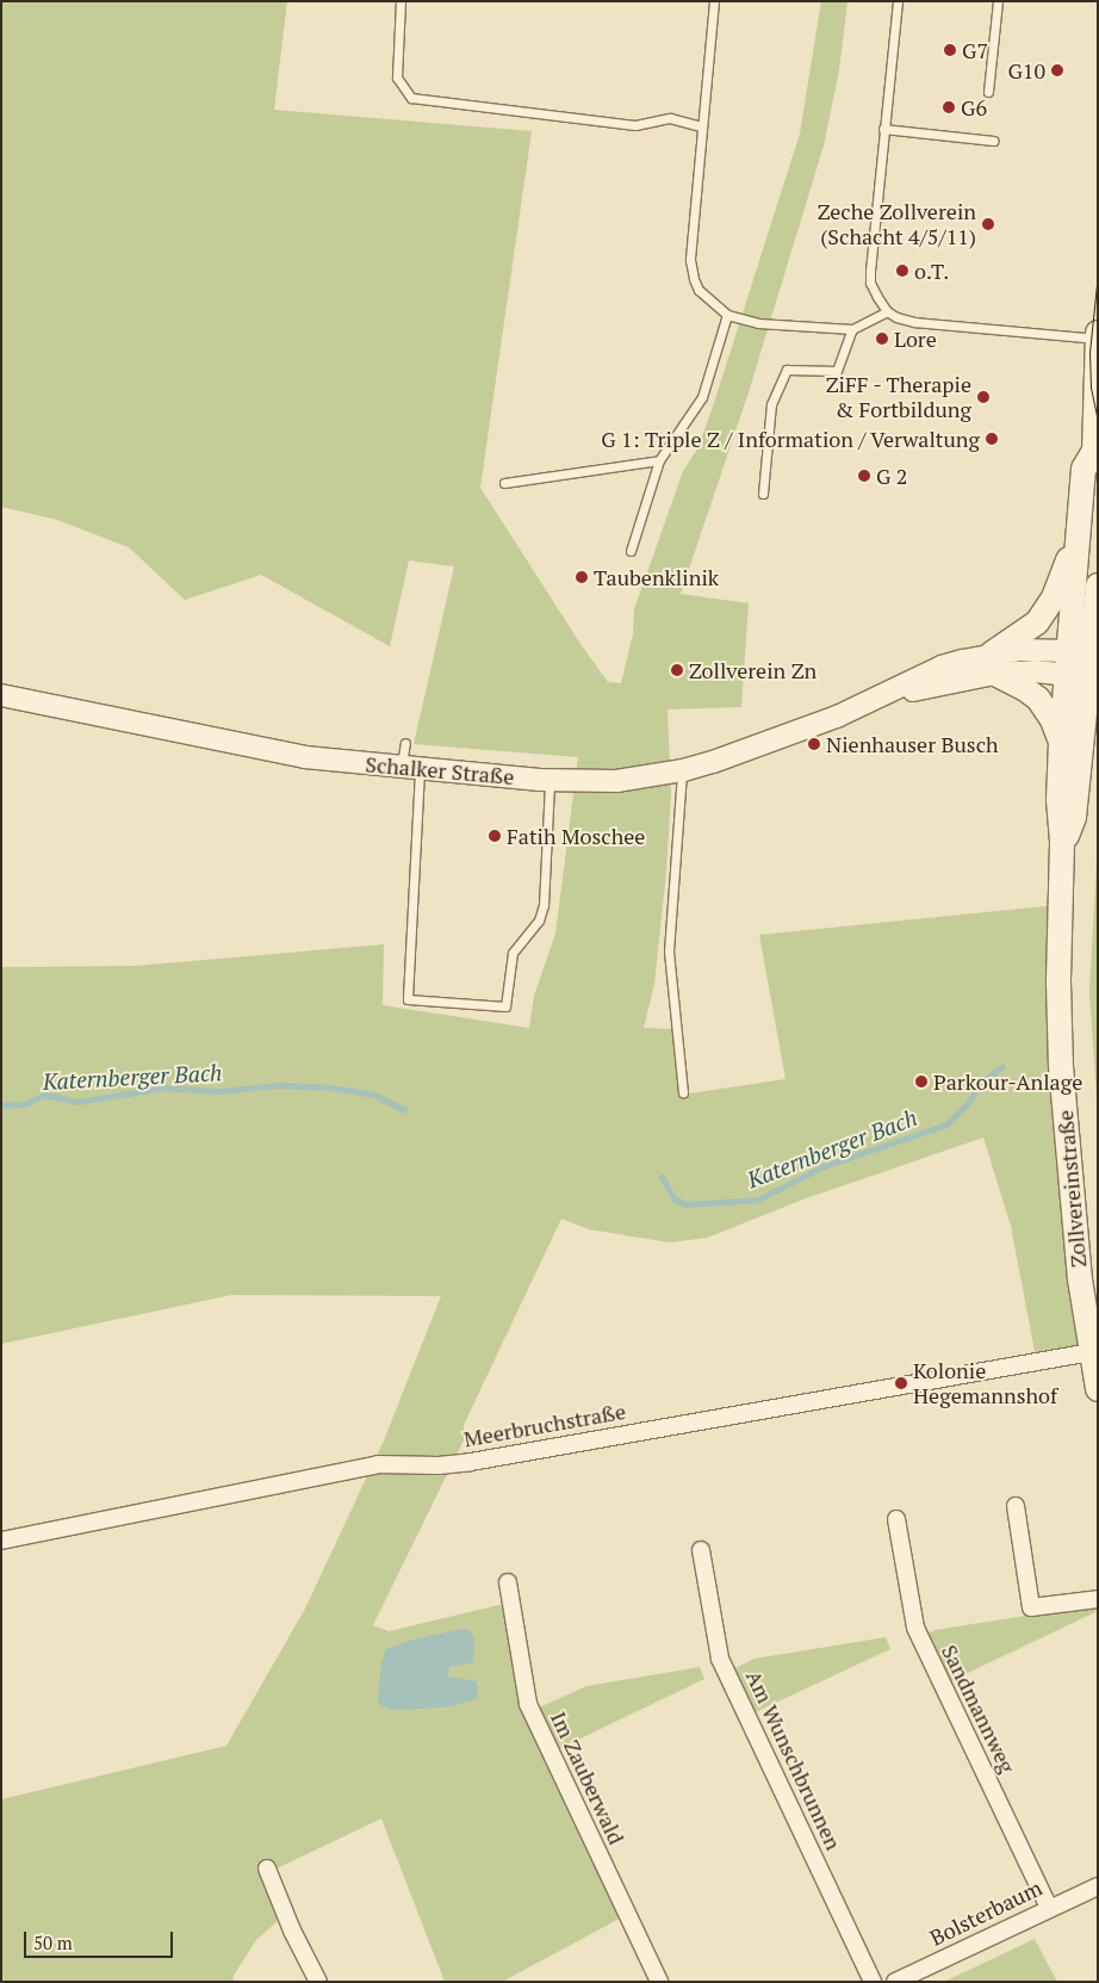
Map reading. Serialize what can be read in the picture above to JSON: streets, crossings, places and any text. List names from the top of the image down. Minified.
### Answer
{"streets":{"main road":["Zollvereinstraße"],"street":["Schalker Straße","Meerbruchstraße","Sandmannweg","Am Wunschbrunnen","Im Zauberwald","Bolsterbaum"]},"crossings":[["Schalker Straße","Zollvereinstraße"],["Zollvereinstraße","Meerbruchstraße"],["Sandmannweg","Bolsterbaum"]],"water":["Katernberger Bach"],"places":["G7","G10","G6","Zeche Zollverein (Schacht 4/5/11)","o.T.","Lore","ZiFF - Therapie & Fortbildung","G 1: Triple Z / Information / Verwaltung","G 2","Taubenklinik","Zollverein Zn","Nienhauser Busch","Fatih Moschee","Parkour-Anlage","Kolonie Hegemannshof"],"scale_bar":"50 m"}
